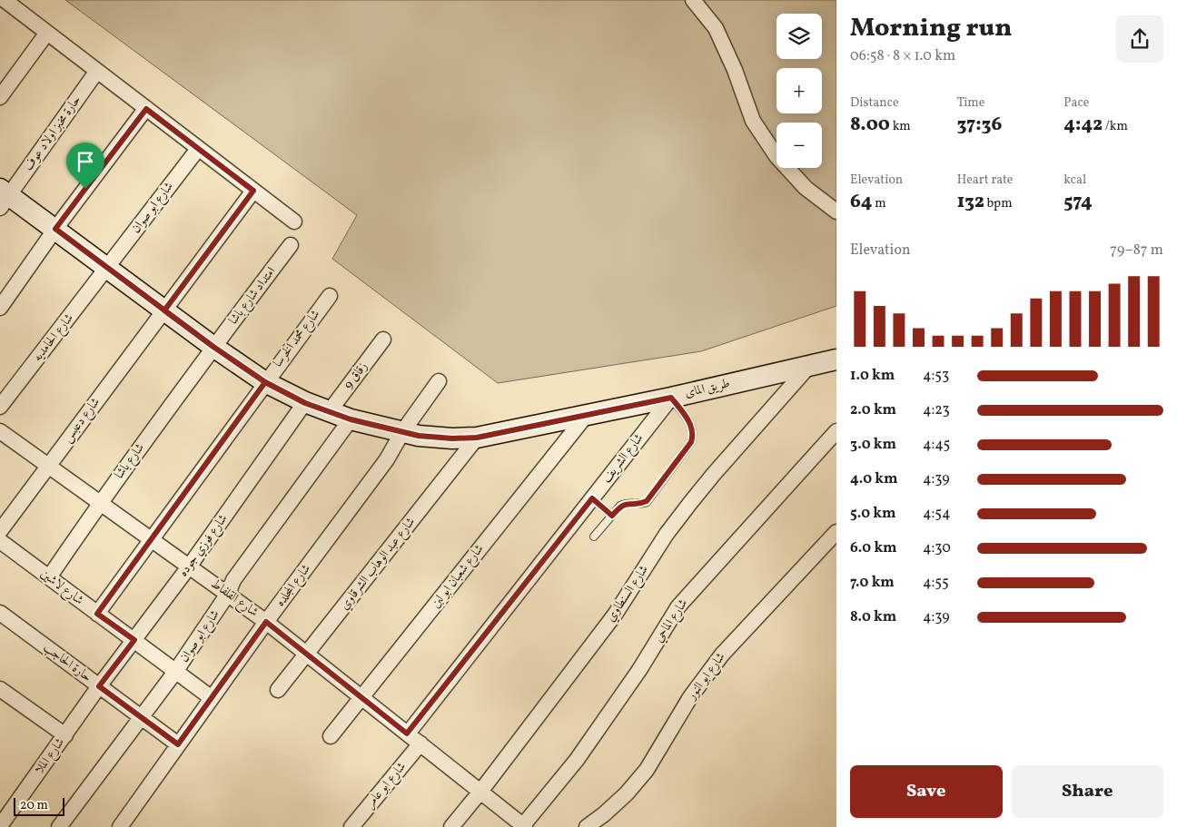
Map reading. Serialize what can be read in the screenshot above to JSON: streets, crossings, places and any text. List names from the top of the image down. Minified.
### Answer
{"streets":{"street":["حارة مخبز اولاد عوف","شارع ابو صوان","امتداد شارع باشا","شارع الحامديه","شارع محمد الخرسا","زقاق 9","طريق الماى","شارع دعبس","شارع الشريف","شارع باشا","شارع فوزي جوده","شارع عبد الوهاب الشرقاوي","شارع شعبان ابو لبن","شارع المجلده","شارع لاشين","شارع السنطاوي","شارع القلفاط","شارع الماحي","حارة الحاجب","شارع ابو النور","شارع الملا","شارع ابو عامر"]},"crossings":[["حارة مخبز اولاد عوف","طريق الماى"],["شارع ابو صوان","شارع الحامديه"],["شارع ابو صوان","طريق الماى"],["شارع ابو صوان","شارع لاشين"],["شارع ابو صوان","شارع القلفاط"],["شارع ابو صوان","حارة الحاجب"],["امتداد شارع باشا","طريق الماى"],["امتداد شارع باشا","شارع باشا"],["شارع الحامديه","طريق الماى"],["شارع محمد الخرسا","طريق الماى"],["شارع محمد الخرسا","شارع لاشين"],["شارع محمد الخرسا","شارع القلفاط"],["زقاق 9","طريق الماى"],["طريق الماى","شارع دعبس"],["طريق الماى","شارع الشريف"],["طريق الماى","شارع باشا"],["طريق الماى","شارع فوزي جوده"],["طريق الماى","شارع عبد الوهاب الشرقاوي"],["طريق الماى","شارع شعبان ابو لبن"],["طريق الماى","شارع المجلده"],["طريق الماى","شارع السنطاوي"],["شارع دعبس","شارع القلفاط"],["شارع الشريف","شارع القلفاط"],["شارع باشا","شارع لاشين"],["شارع باشا","شارع القلفاط"],["شارع فوزي جوده","شارع لاشين"],["شارع فوزي جوده","شارع القلفاط"],["شارع فوزي جوده","حارة الحاجب"],["شارع فوزي جوده","شارع الملا"],["شارع عبد الوهاب الشرقاوي","شارع القلفاط"],["شارع شعبان ابو لبن","شارع القلفاط"],["شارع المجلده","شارع لاشين"],["شارع المجلده","شارع القلفاط"],["شارع المجلده","حارة الحاجب"],["شارع السنطاوي","شارع القلفاط"],["شارع القلفاط","شارع الماحي"],["شارع القلفاط","شارع ابو عامر"],["حارة الحاجب","شارع الملا"]],"scale_bar":"20 m","page":{"heading":["Morning run","06:58 · 8 × 1.0 km"],"map_buttons":["+","−"],"stats":[["Distance","8.00 km"],["Time","37:36"],["Pace","4:42 /km"],["Elevation","64 m"],["Heart rate","132 bpm"],["kcal","574"]],"chart":["Elevation","79–87 m"],"list":[{"name":"1.0 km","note":"4:53"},{"name":"2.0 km","note":"4:23"},{"name":"3.0 km","note":"4:45"},{"name":"4.0 km","note":"4:39"},{"name":"5.0 km","note":"4:54"},{"name":"6.0 km","note":"4:30"},{"name":"7.0 km","note":"4:55"},{"name":"8.0 km","note":"4:39"}],"buttons":["Save","Share"],"scale":"20 m"}}
